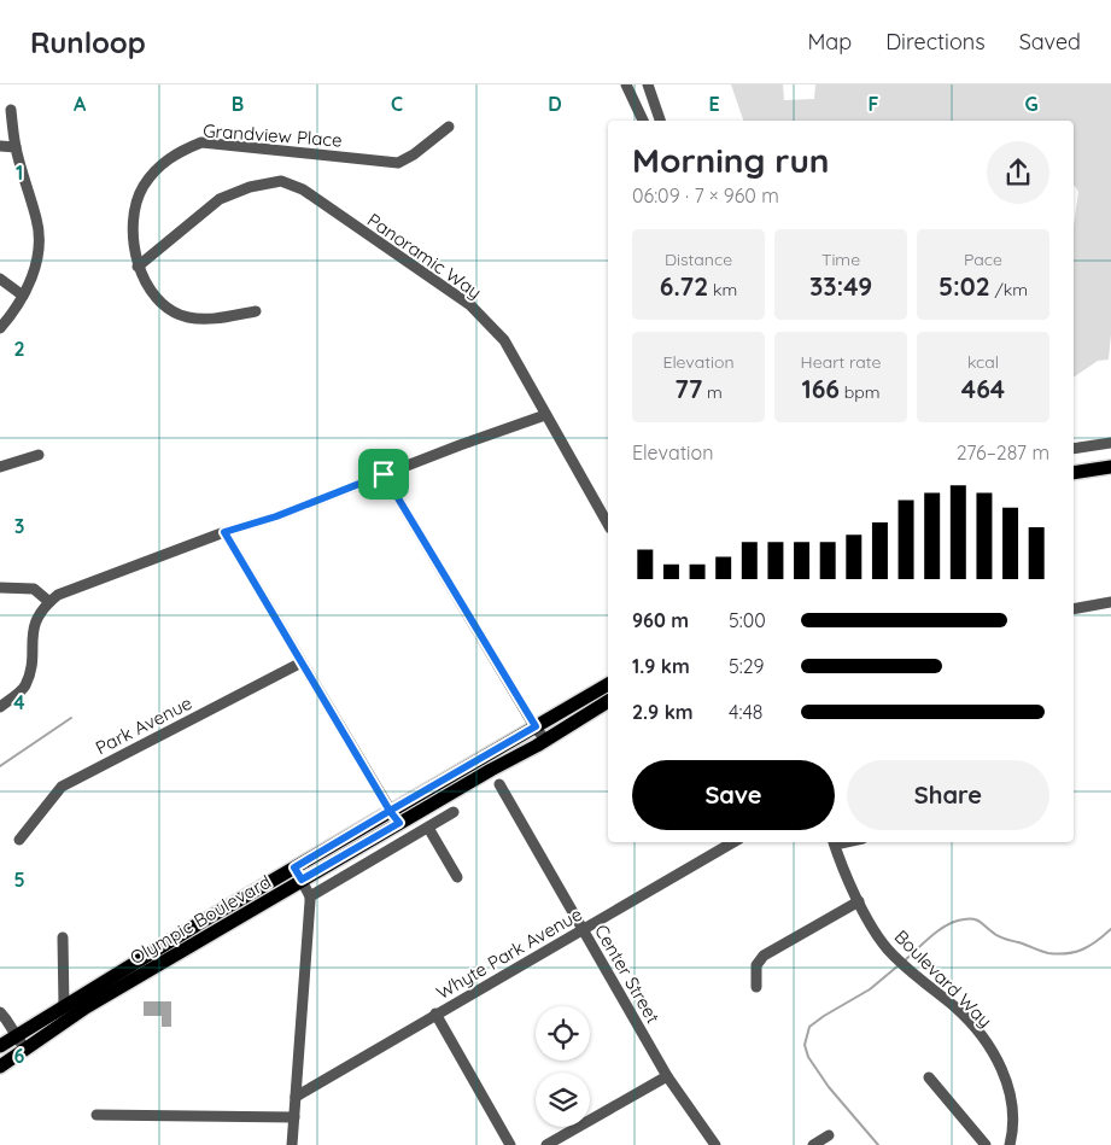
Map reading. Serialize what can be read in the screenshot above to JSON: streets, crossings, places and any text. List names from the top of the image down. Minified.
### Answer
{"streets":{"main road":["Olympic Boulevard"],"street":["Grandview Place","Panoramic Way","Park Avenue","Whyte Park Avenue","Center Street","Boulevard Way"]},"crossings":[["Grandview Place","Panoramic Way"],["Whyte Park Avenue","Center Street"]],"page":{"header":"Runloop","nav":["Map","Directions","Saved"],"heading":["Morning run","06:09 · 7 × 960 m"],"stats":[["Distance","6.72 km"],["Time","33:49"],["Pace","5:02 /km"],["Elevation","77 m"],["Heart rate","166 bpm"],["kcal","464"]],"chart":["Elevation","276–287 m"],"list":[{"name":"960 m","note":"5:00"},{"name":"1.9 km","note":"5:29"},{"name":"2.9 km","note":"4:48"}],"buttons":["Save","Share"]},"grid":{"columns":["A","B","C","D","E","F","G"],"rows":["1","2","3","4","5","6"]}}
